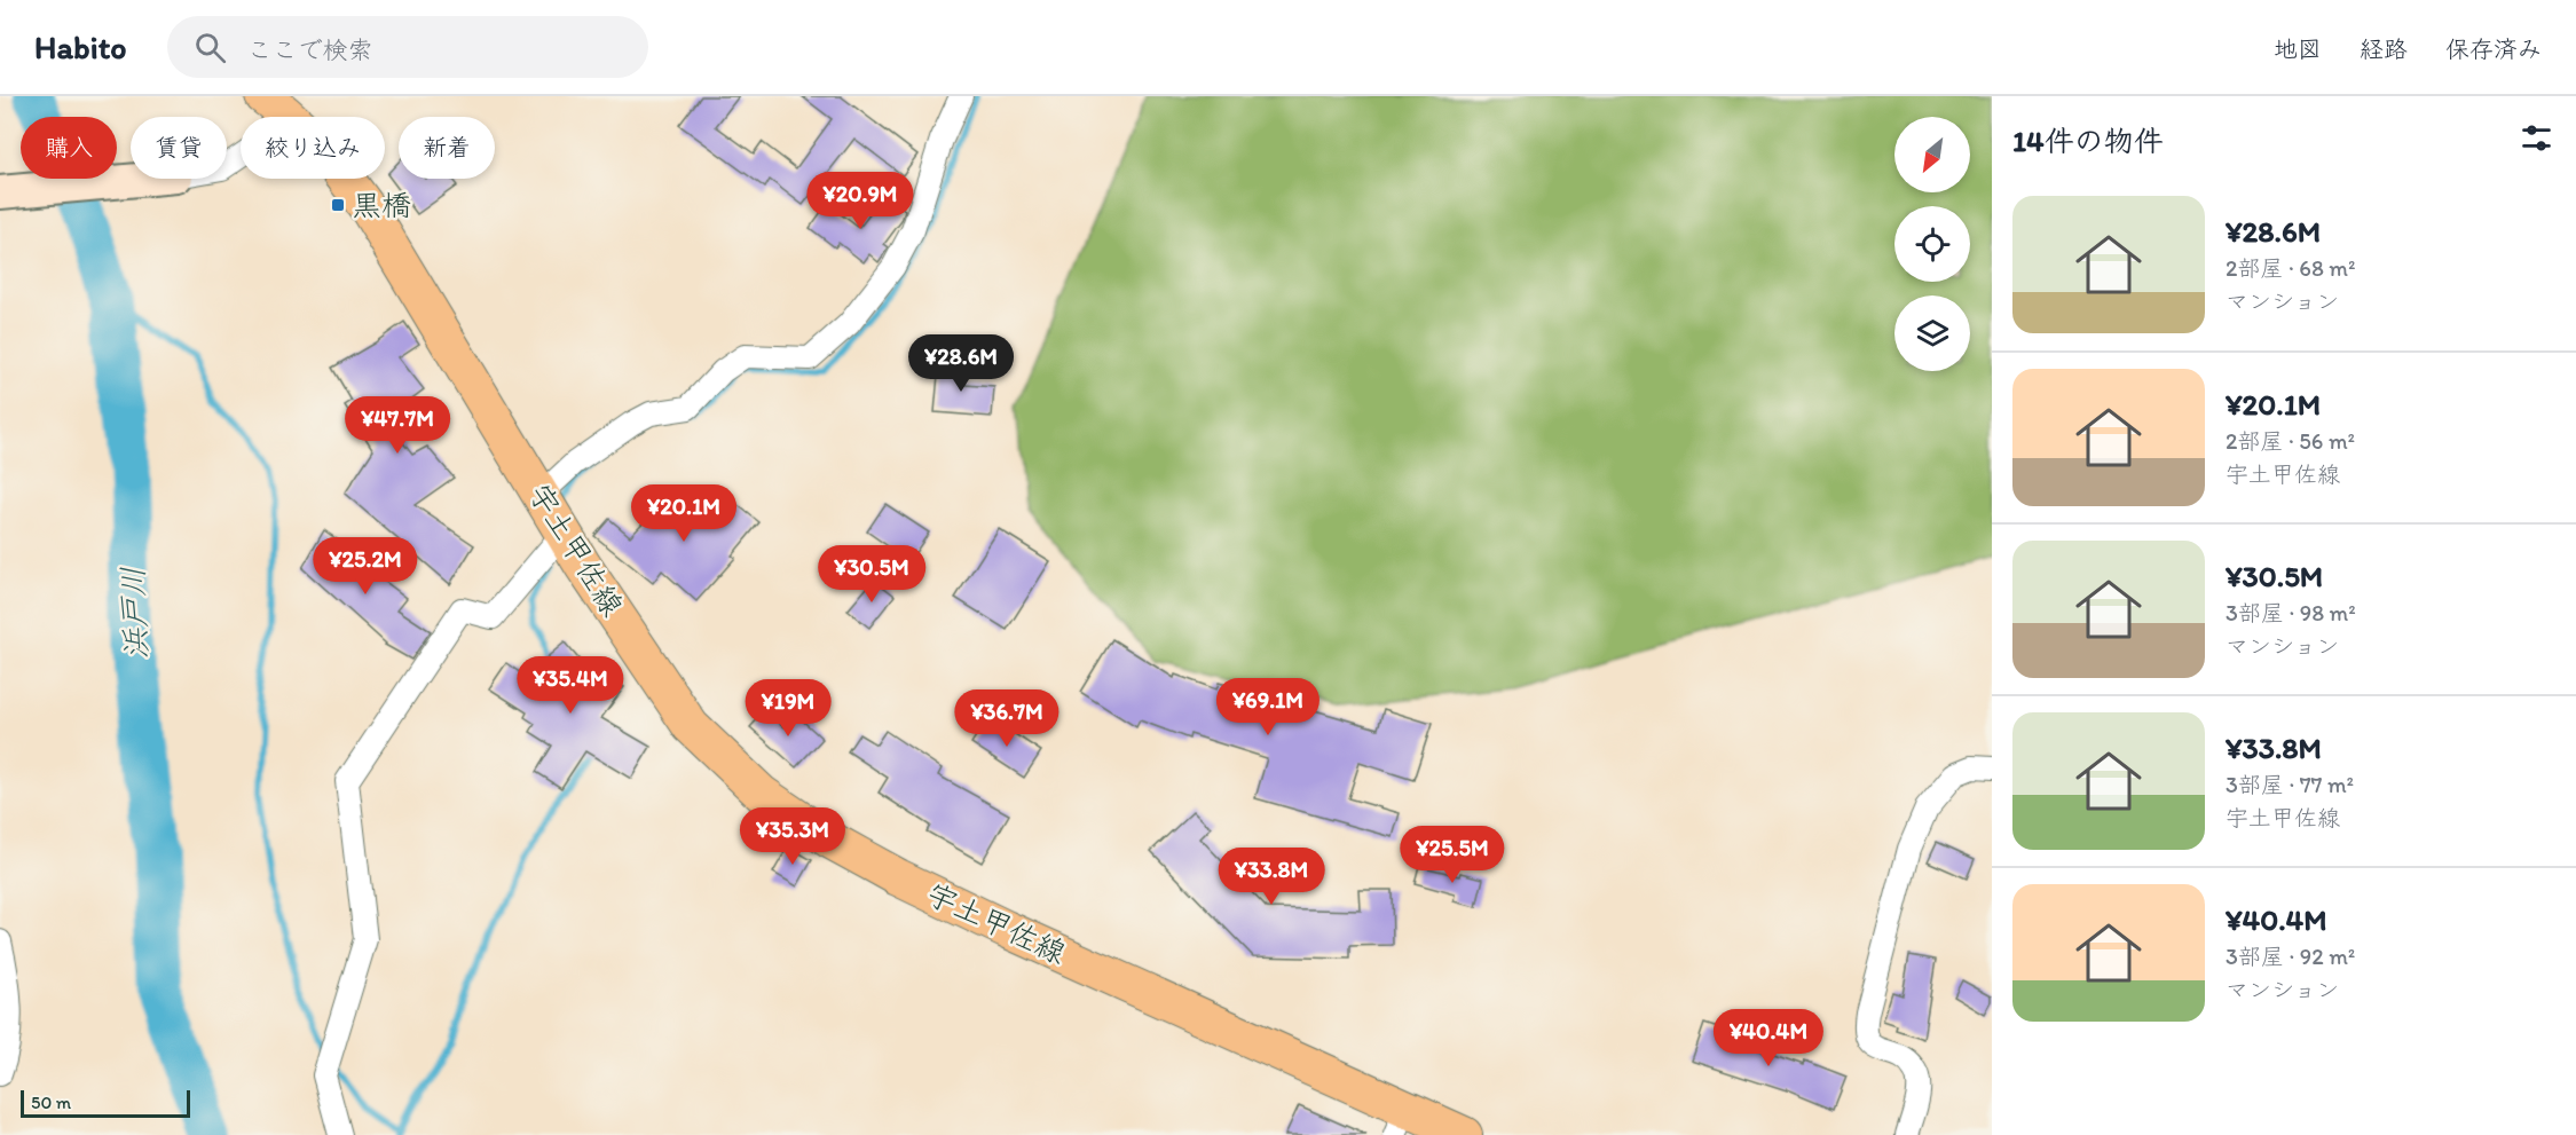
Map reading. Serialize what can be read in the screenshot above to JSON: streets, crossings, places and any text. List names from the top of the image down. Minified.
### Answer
{"streets":{"main road":["宇土甲佐線"]},"water":["浜戸川"],"places":{"transit":["黒橋"]},"scale_bar":"50 m","north":"bottom left","page":{"header":"Habito","search":"ここで検索","nav":["地図","経路","保存済み"],"heading":"14件の物件","chip":["購入","賃貸","絞り込み","新着"],"price":["¥20.9M","¥28.6M","¥47.7M","¥20.1M","¥25.2M","¥30.5M","¥35.4M","¥69.1M","¥19M","¥36.7M","¥35.3M","¥25.5M","¥33.8M","¥40.4M"],"list":[{"name":"¥28.6M","note":"2部屋 · 68 m² · マンション"},{"name":"¥20.1M","note":"2部屋 · 56 m² · 宇土甲佐線"},{"name":"¥30.5M","note":"3部屋 · 98 m² · マンション"},{"name":"¥33.8M","note":"3部屋 · 77 m² · 宇土甲佐線"},{"name":"¥40.4M","note":"3部屋 · 92 m² · マンション"}],"scale":"50 m"}}
